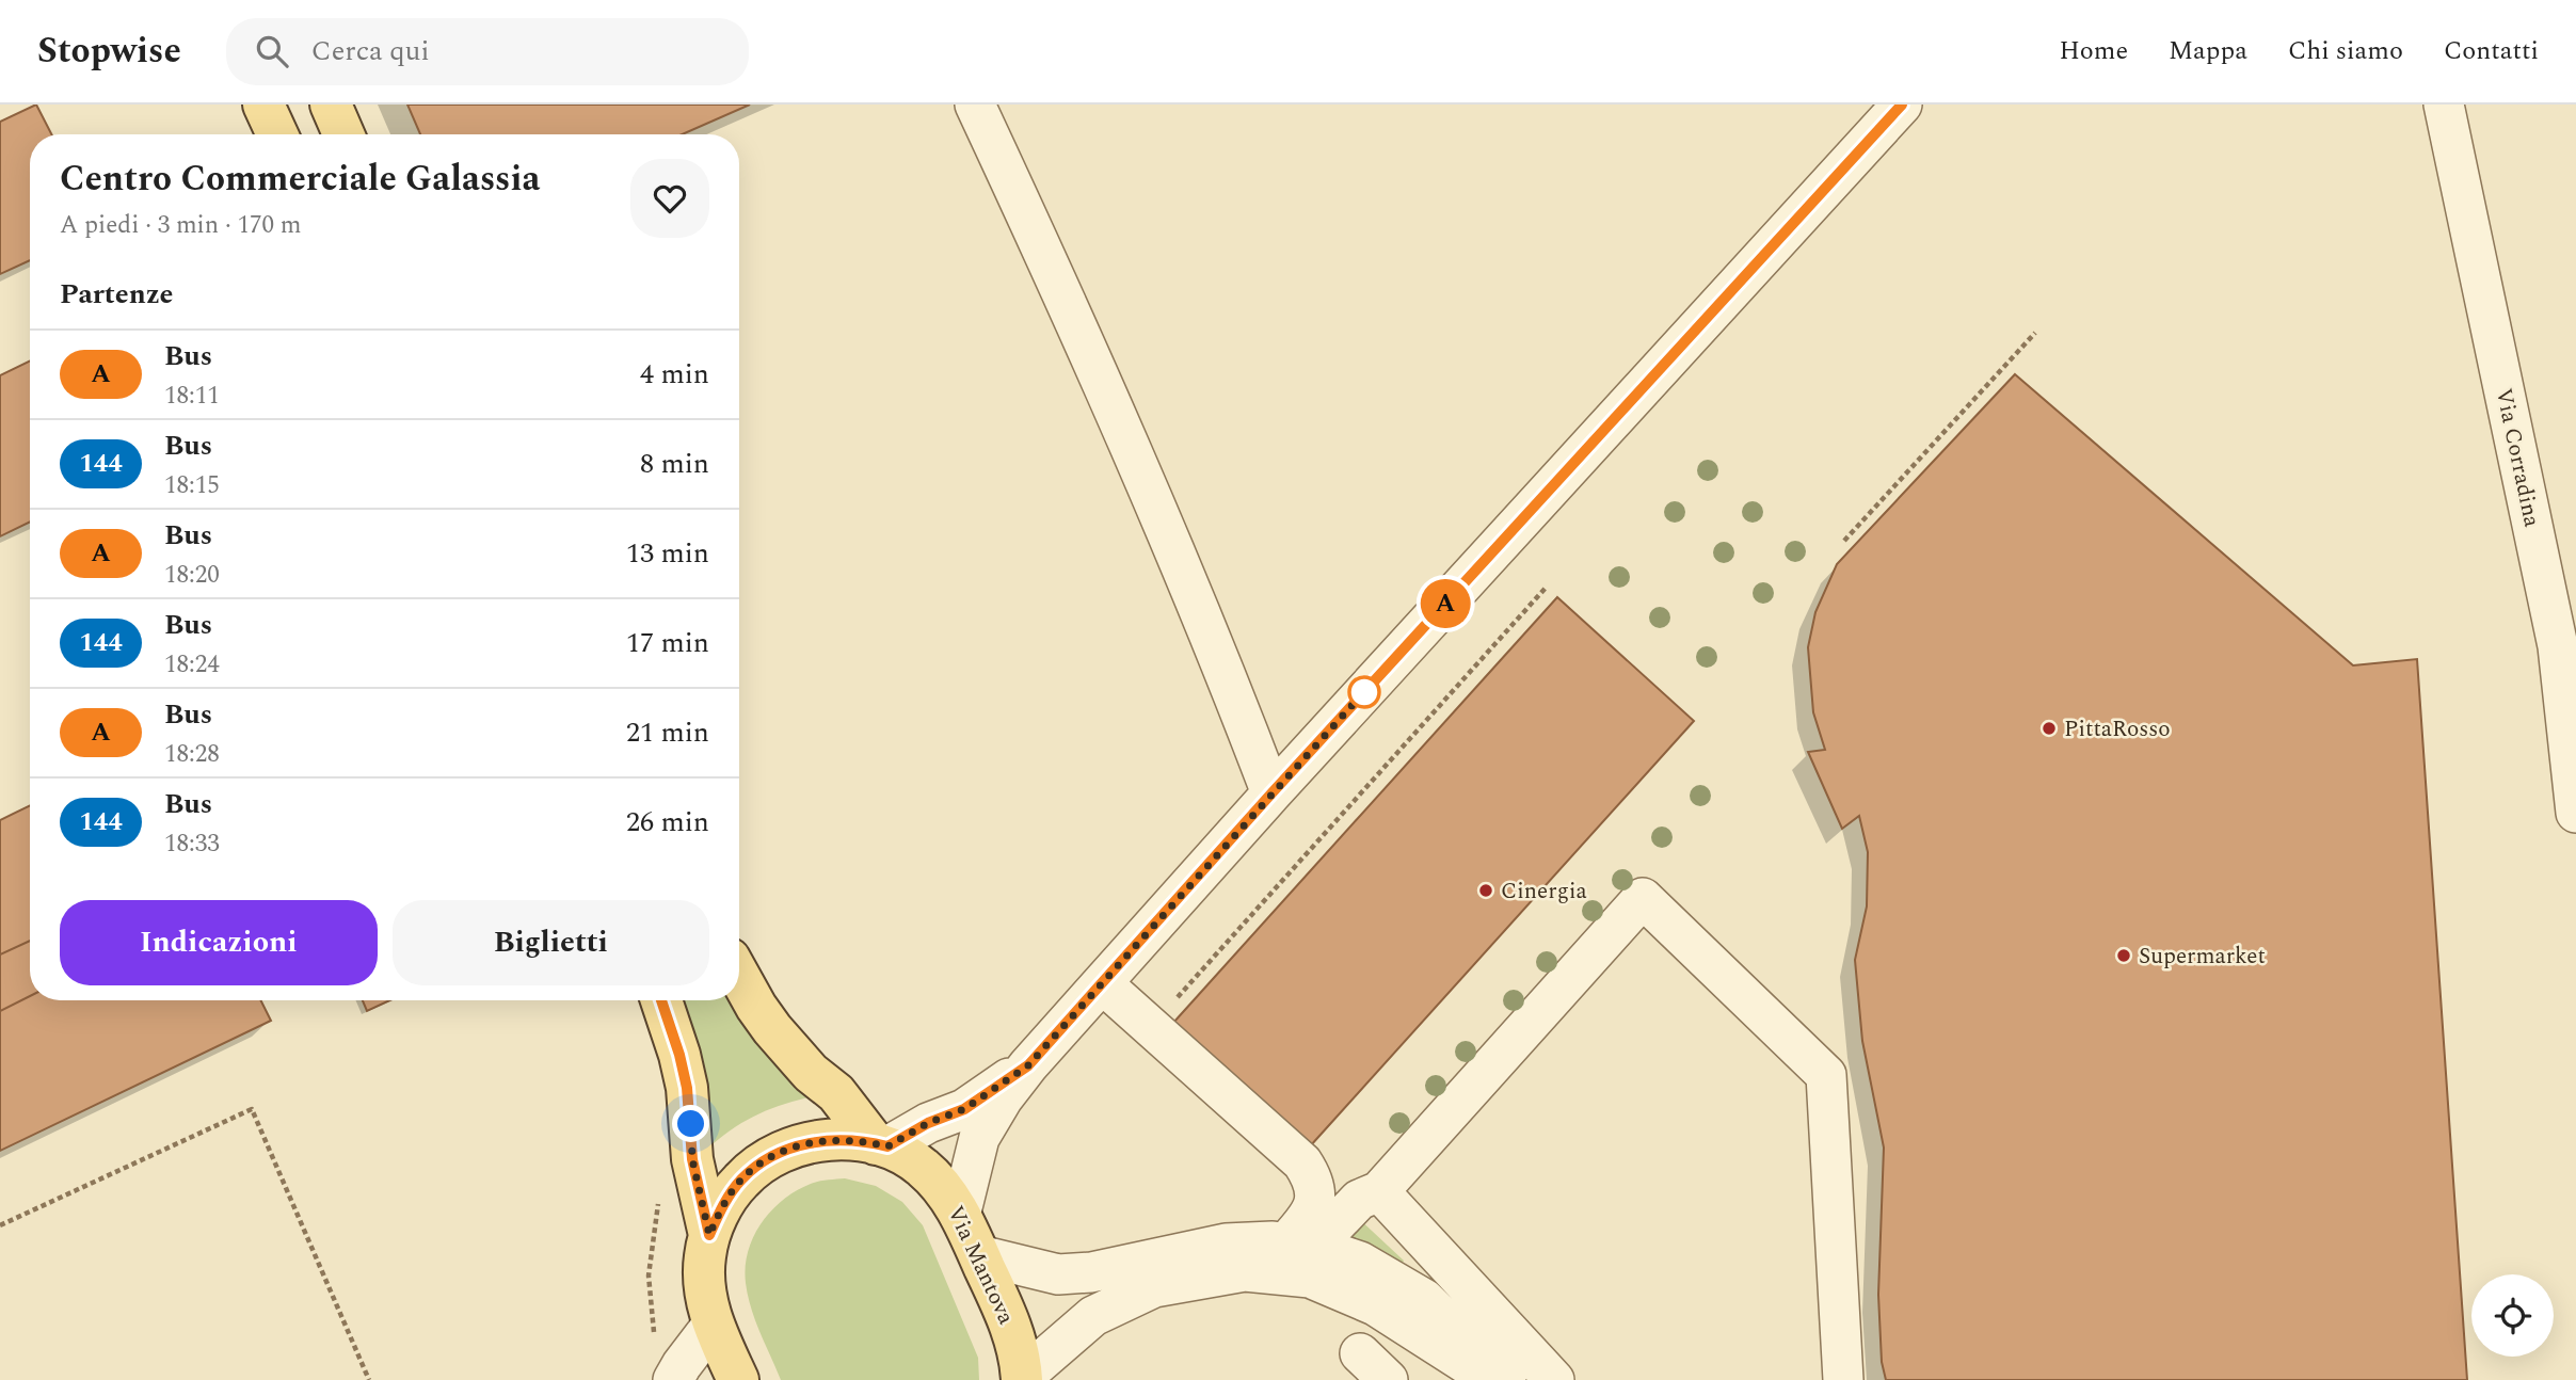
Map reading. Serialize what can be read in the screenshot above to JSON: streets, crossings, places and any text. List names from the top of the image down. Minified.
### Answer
{"streets":{"main road":["Via Mantova"],"street":["Via Corradina"]},"places":["PittaRosso","Cinergia","Supermarket"],"lines":["bus line A"],"page":{"header":"Stopwise","search":"Cerca qui","nav":["Home","Mappa","Chi siamo","Contatti"],"on_map":"A","heading":[["Centro Commerciale Galassia","A piedi · 3 min · 170 m"],"Partenze"],"list":[{"mark":"A","name":"Bus","note":"18:11","value":"4 min"},{"mark":"144","name":"Bus","note":"18:15","value":"8 min"},{"mark":"A","name":"Bus","note":"18:20","value":"13 min"},{"mark":"144","name":"Bus","note":"18:24","value":"17 min"},{"mark":"A","name":"Bus","note":"18:28","value":"21 min"},{"mark":"144","name":"Bus","note":"18:33","value":"26 min"}],"buttons":["Indicazioni","Biglietti"]}}
